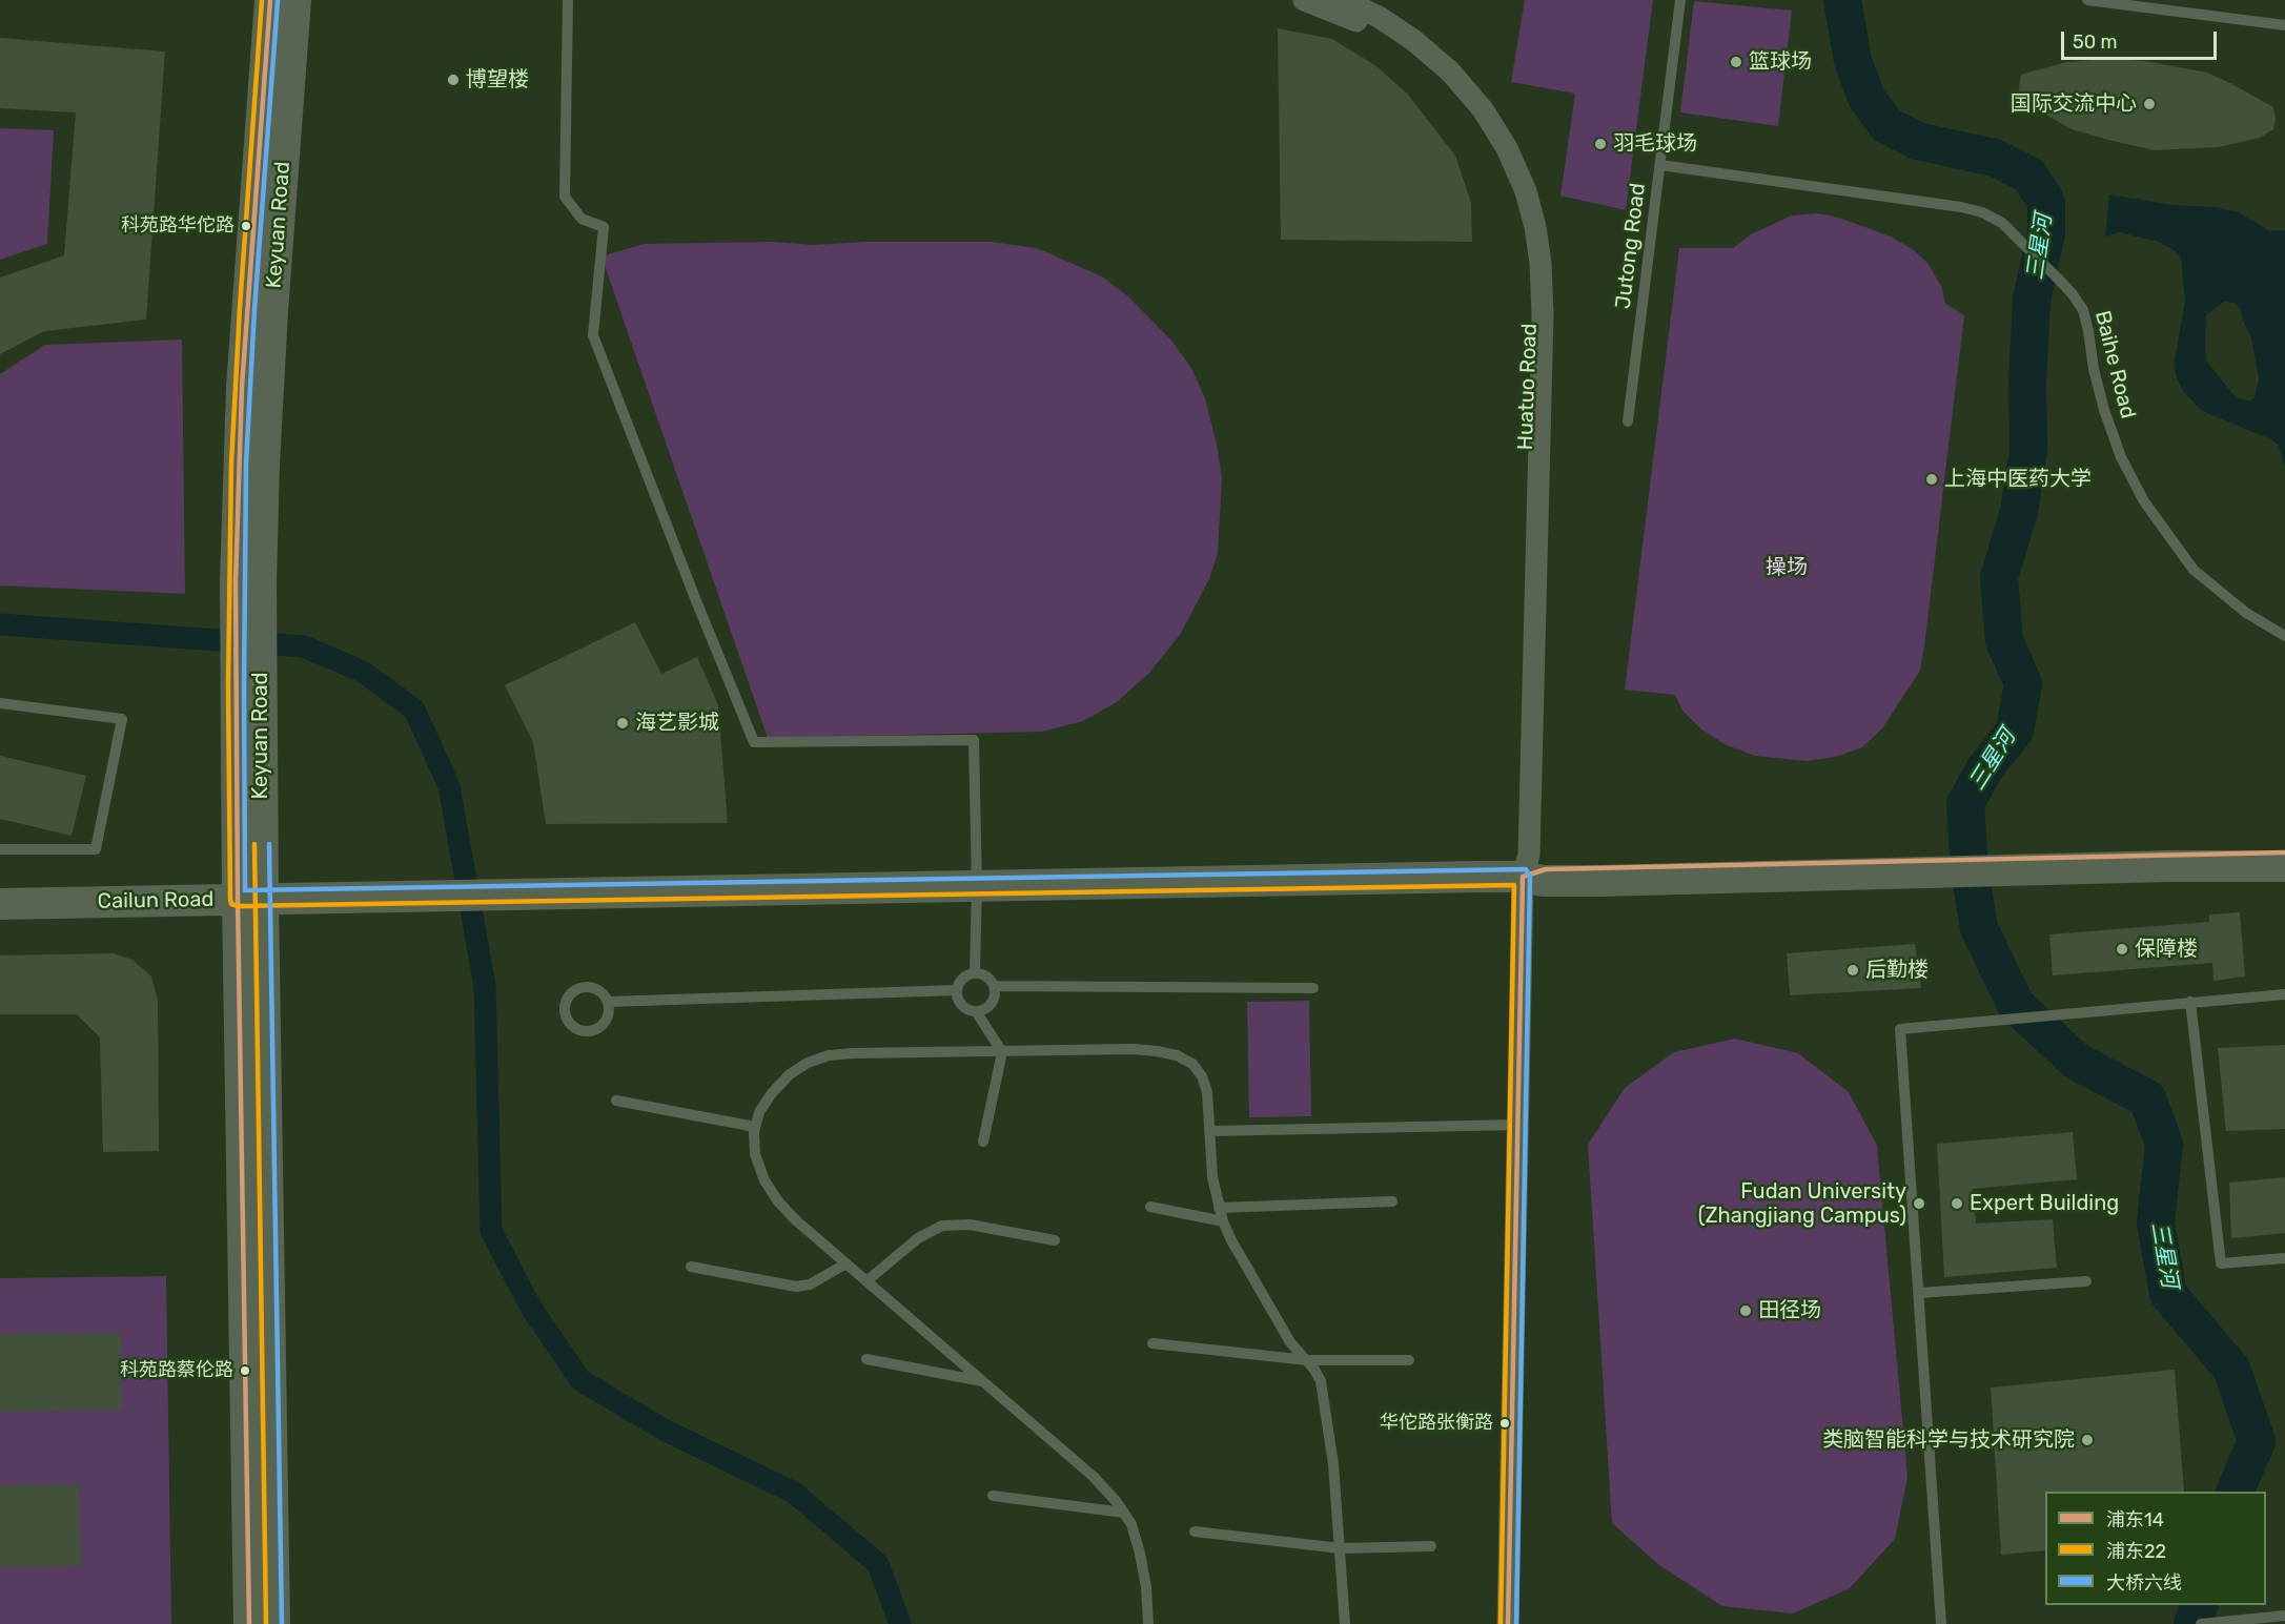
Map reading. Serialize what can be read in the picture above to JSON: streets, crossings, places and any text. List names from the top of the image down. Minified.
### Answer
{"streets":{"street":["Keyuan Road","Huatuo Road","Cailun Road"],"lane":["Jutong Road","Baihe Road"]},"crossings":[["Keyuan Road","Cailun Road"],["Jutong Road","Baihe Road"],["Huatuo Road","Cailun Road"]],"water":["三星河"],"parks":["操场"],"places":["篮球场","博望楼","国际交流中心","羽毛球场","科苑路华佗路","上海中医药大学","海艺影城","保障楼","后勤楼","Fudan University (Zhangjiang Campus)","Expert Building","田径场","科苑路蔡伦路","华佗路张衡路","类脑智能科学与技术研究院"],"lines":["transit line 浦东14","transit line 浦东22","transit line 大桥六线"],"legend":["浦东14","浦东22","大桥六线"],"scale_bar":"50 m"}
